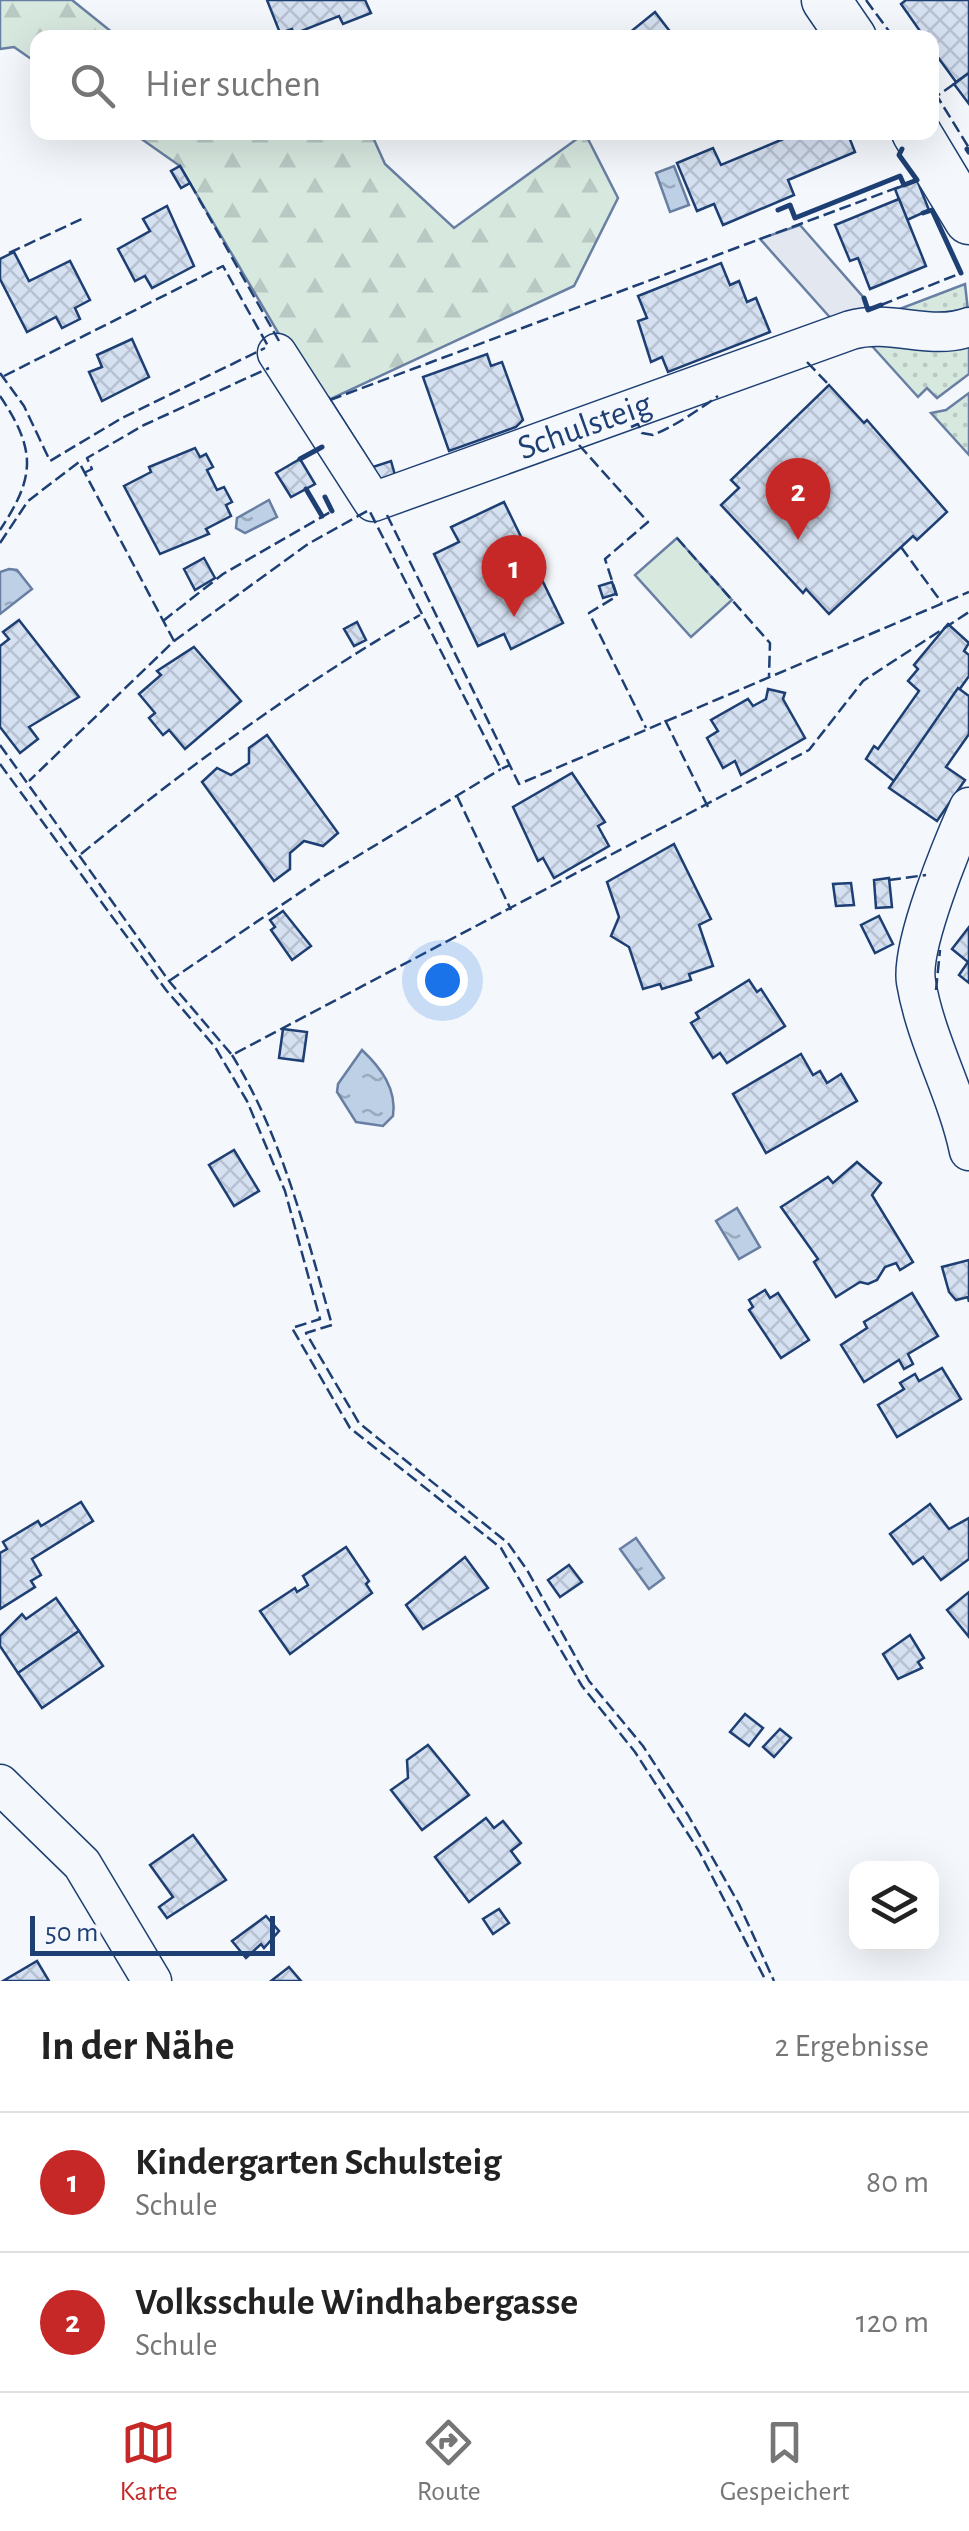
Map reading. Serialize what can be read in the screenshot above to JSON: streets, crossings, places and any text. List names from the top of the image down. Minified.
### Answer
{"streets":{"street":["Schulsteig"]},"scale_bar":"50 m","page":{"search":"Hier suchen","pins":["2","1"],"scale":"50 m","heading":["In der Nähe","2 Ergebnisse"],"list":[{"mark":"1","name":"Kindergarten Schulsteig","note":"Schule","value":"80 m"},{"mark":"2","name":"Volksschule Windhabergasse","note":"Schule","value":"120 m"}],"nav":["Karte","Route","Gespeichert"]}}
